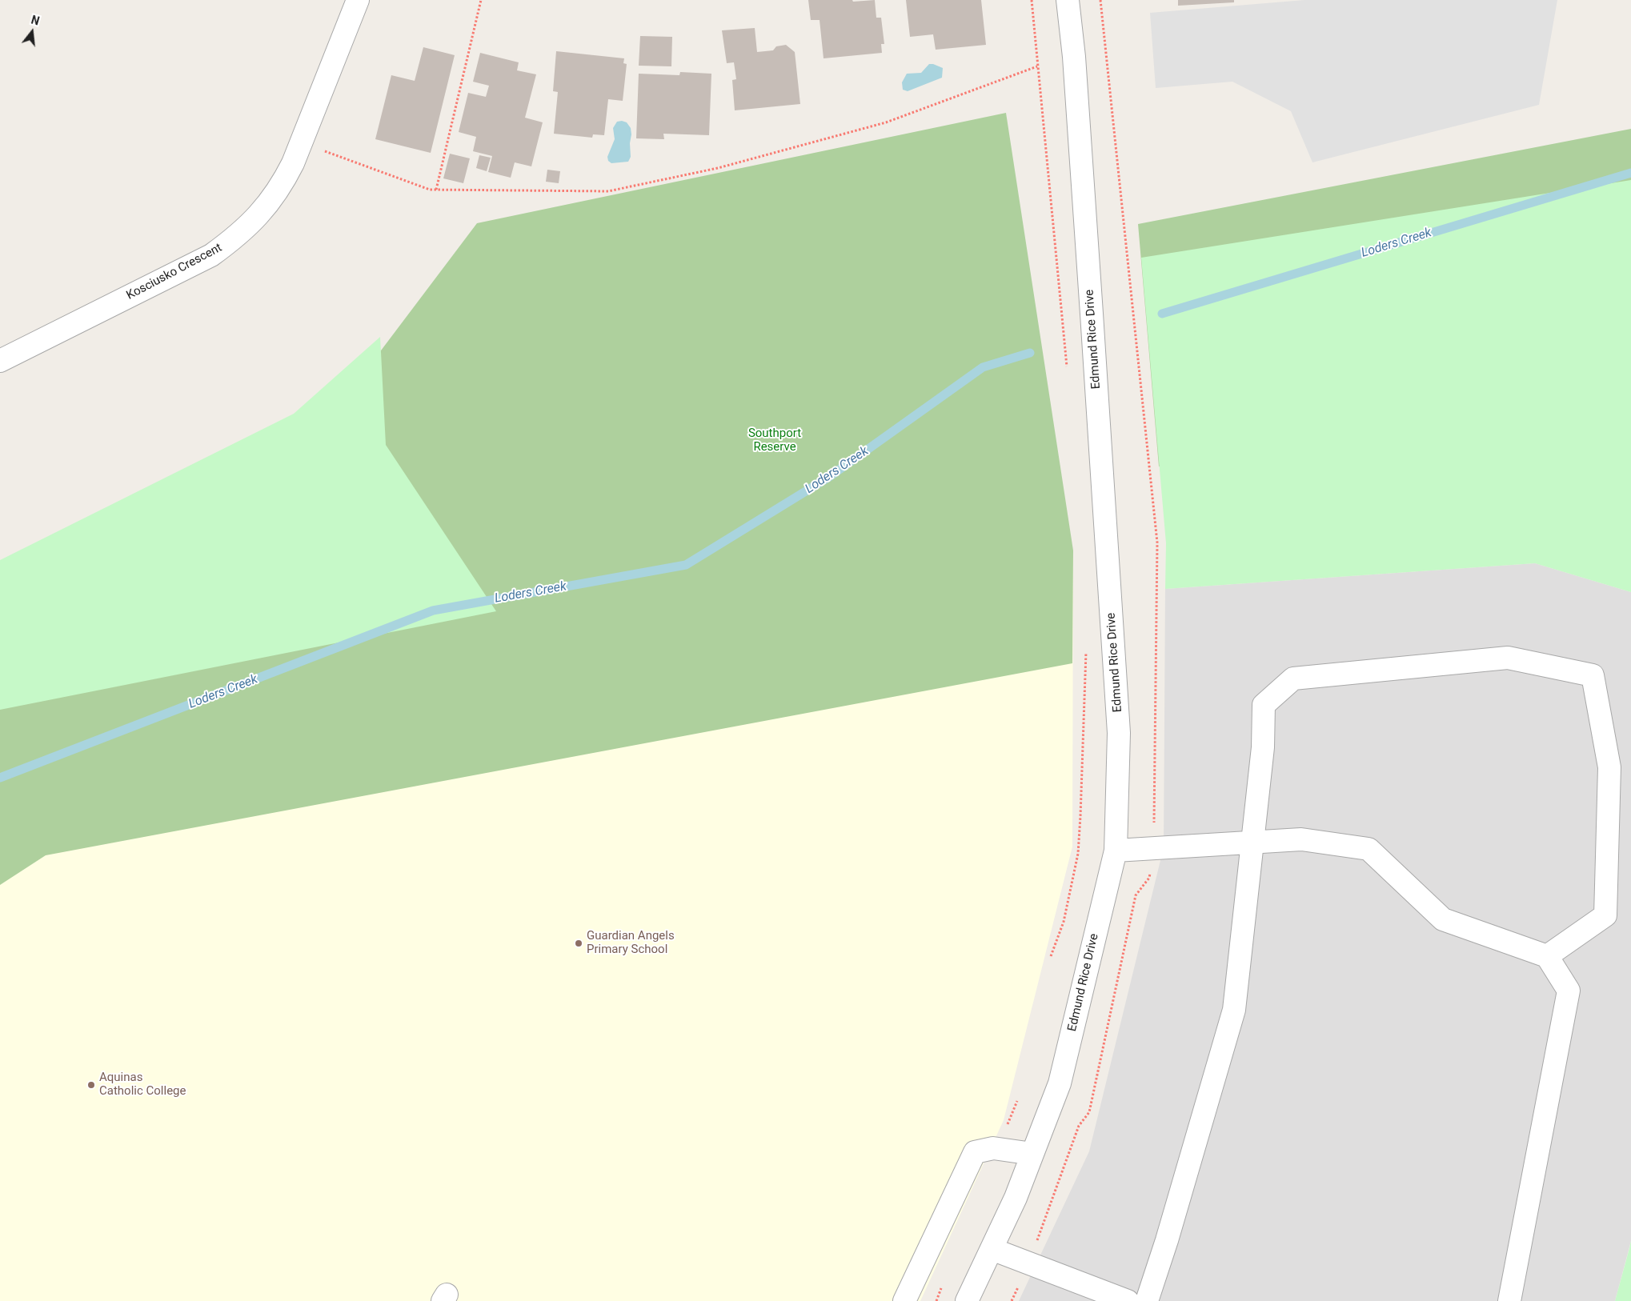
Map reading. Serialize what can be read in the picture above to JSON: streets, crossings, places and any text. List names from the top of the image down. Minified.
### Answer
{"streets":{"street":["Kosciusko Crescent","Edmund Rice Drive"]},"water":["Loders Creek"],"parks":["Southport Reserve"],"places":["Guardian Angels Primary School","Aquinas Catholic College"],"north":"top"}
